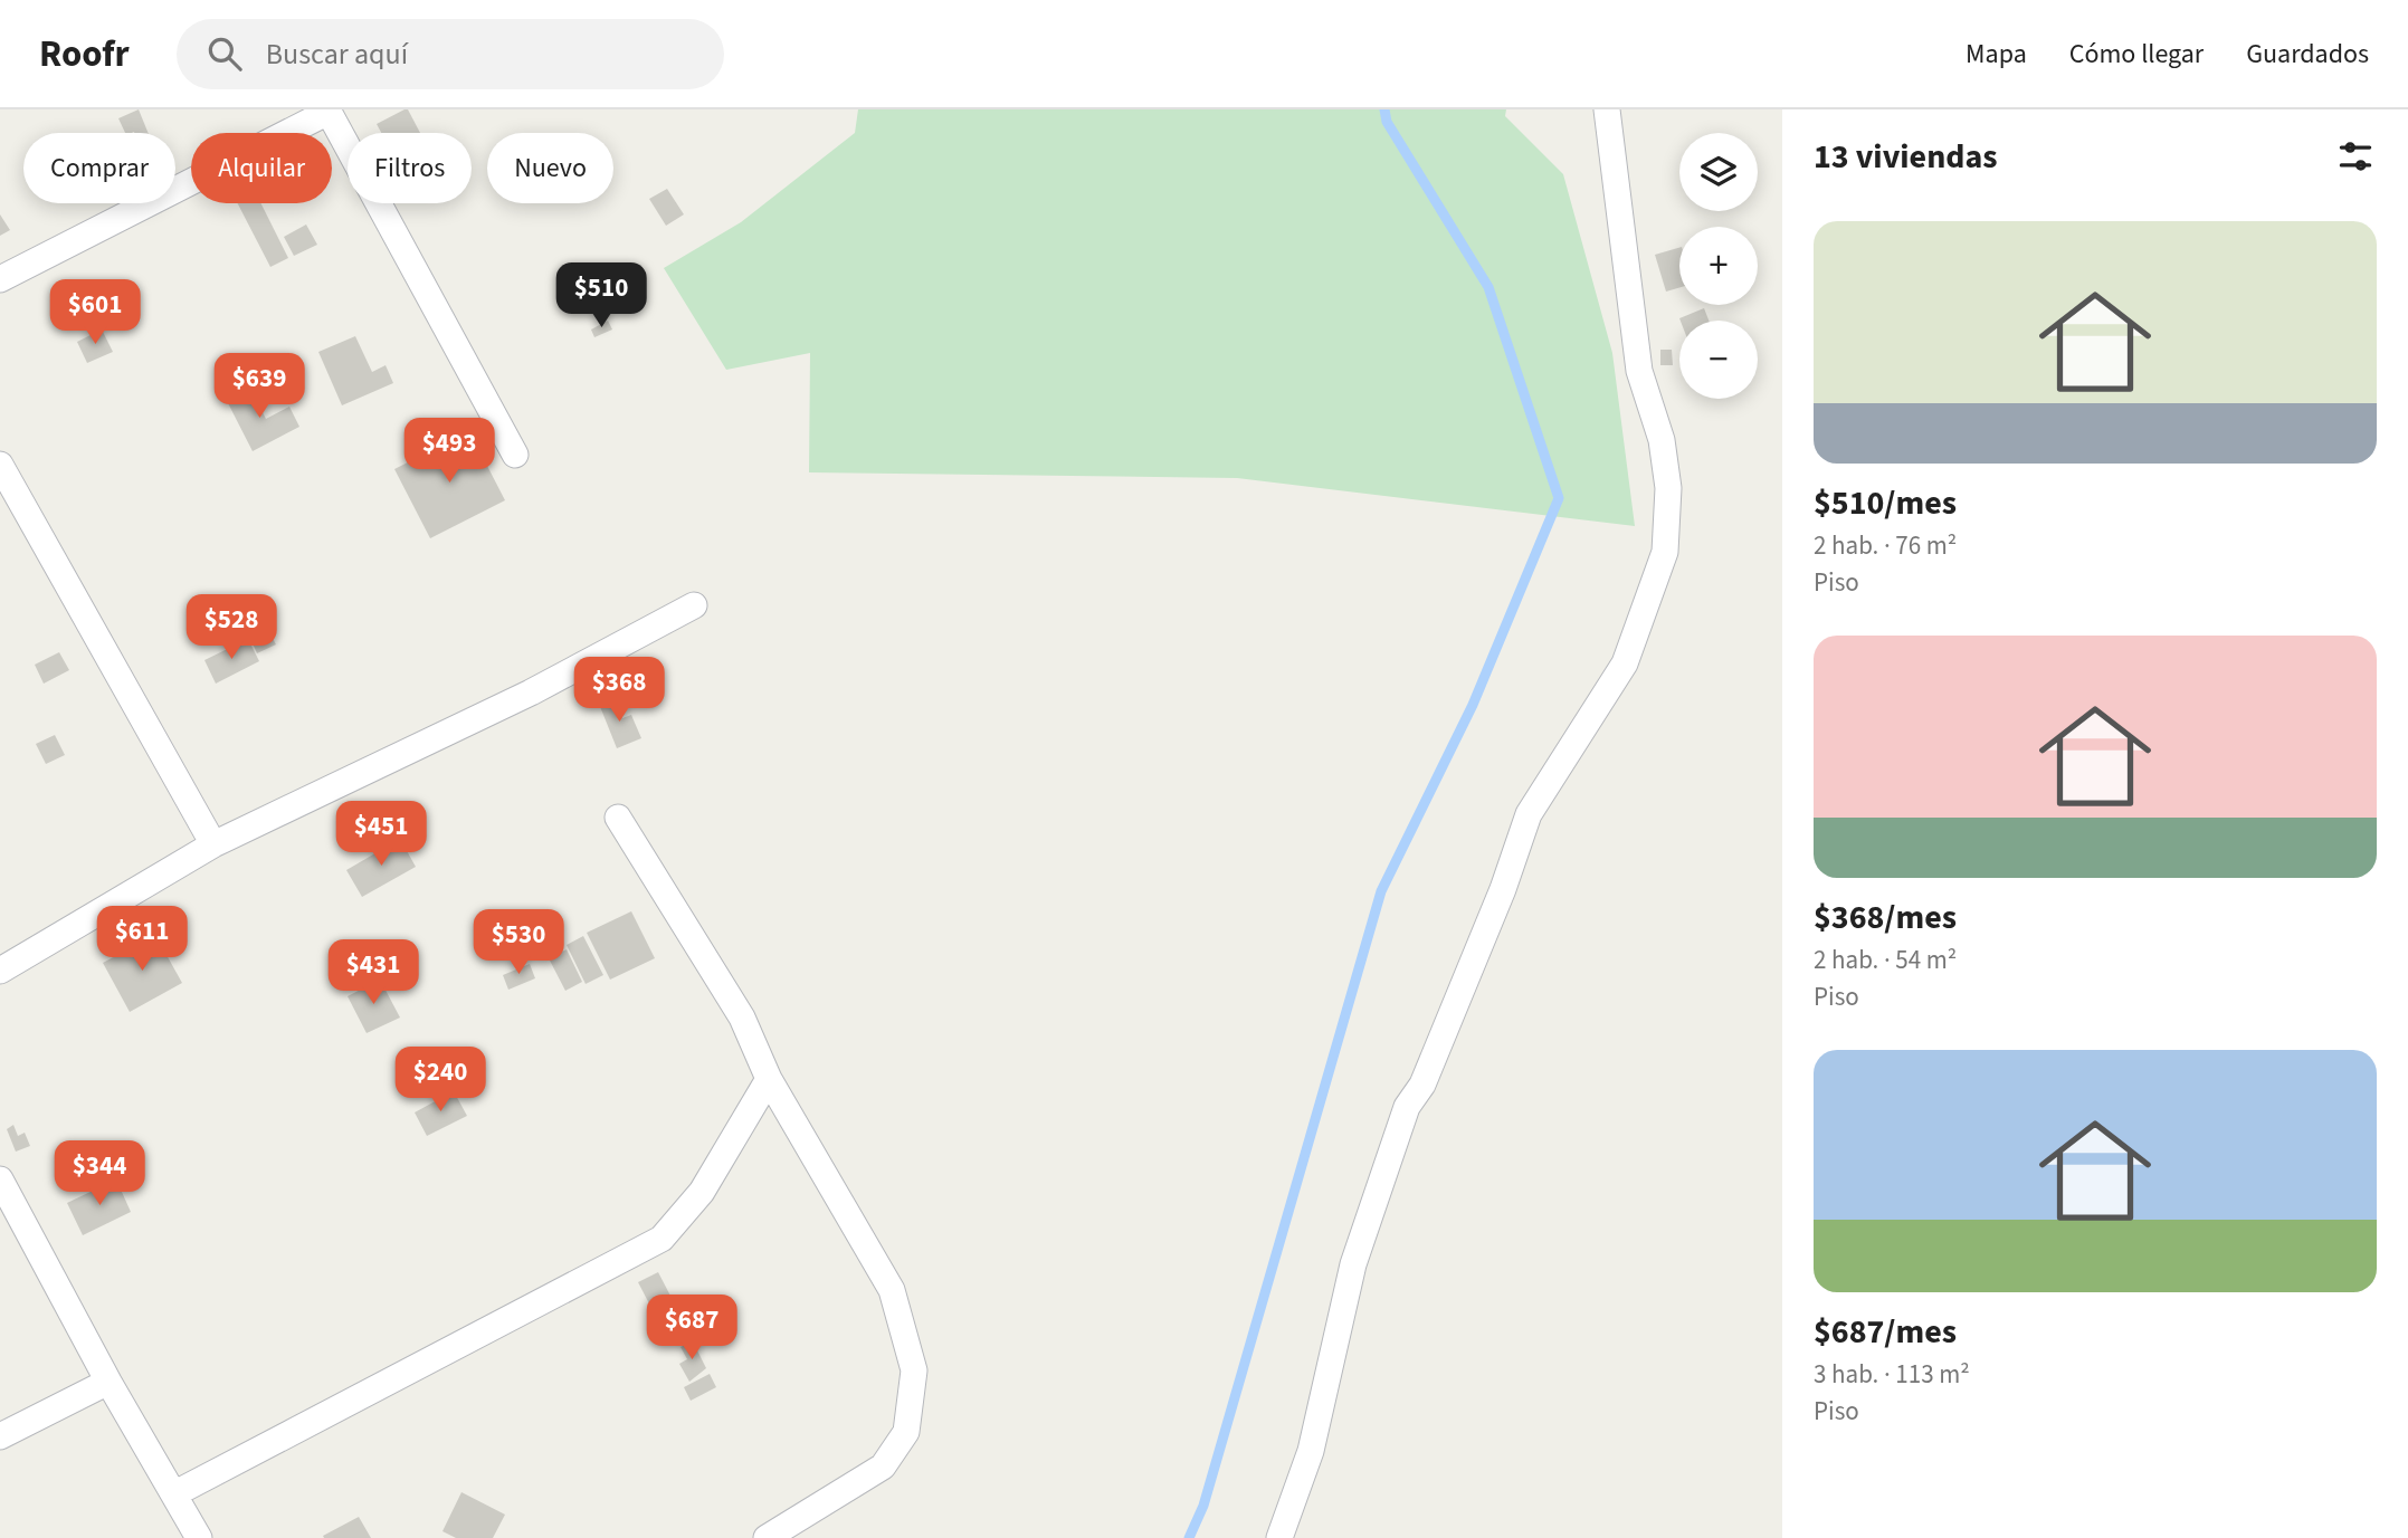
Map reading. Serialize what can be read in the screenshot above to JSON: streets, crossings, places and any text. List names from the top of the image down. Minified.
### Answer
{"page":{"header":"Roofr","search":"Buscar aquí","nav":["Mapa","Cómo llegar","Guardados"],"heading":"13 viviendas","map_buttons":["+","−"],"chip":["Comprar","Alquilar","Filtros","Nuevo"],"list":[{"name":"$510/mes","note":"2 hab. · 76 m² · Piso"},{"name":"$368/mes","note":"2 hab. · 54 m² · Piso"},{"name":"$687/mes","note":"3 hab. · 113 m² · Piso"}],"price":["$510","$601","$639","$493","$528","$368","$451","$611","$530","$431","$240","$344","$687"]}}
